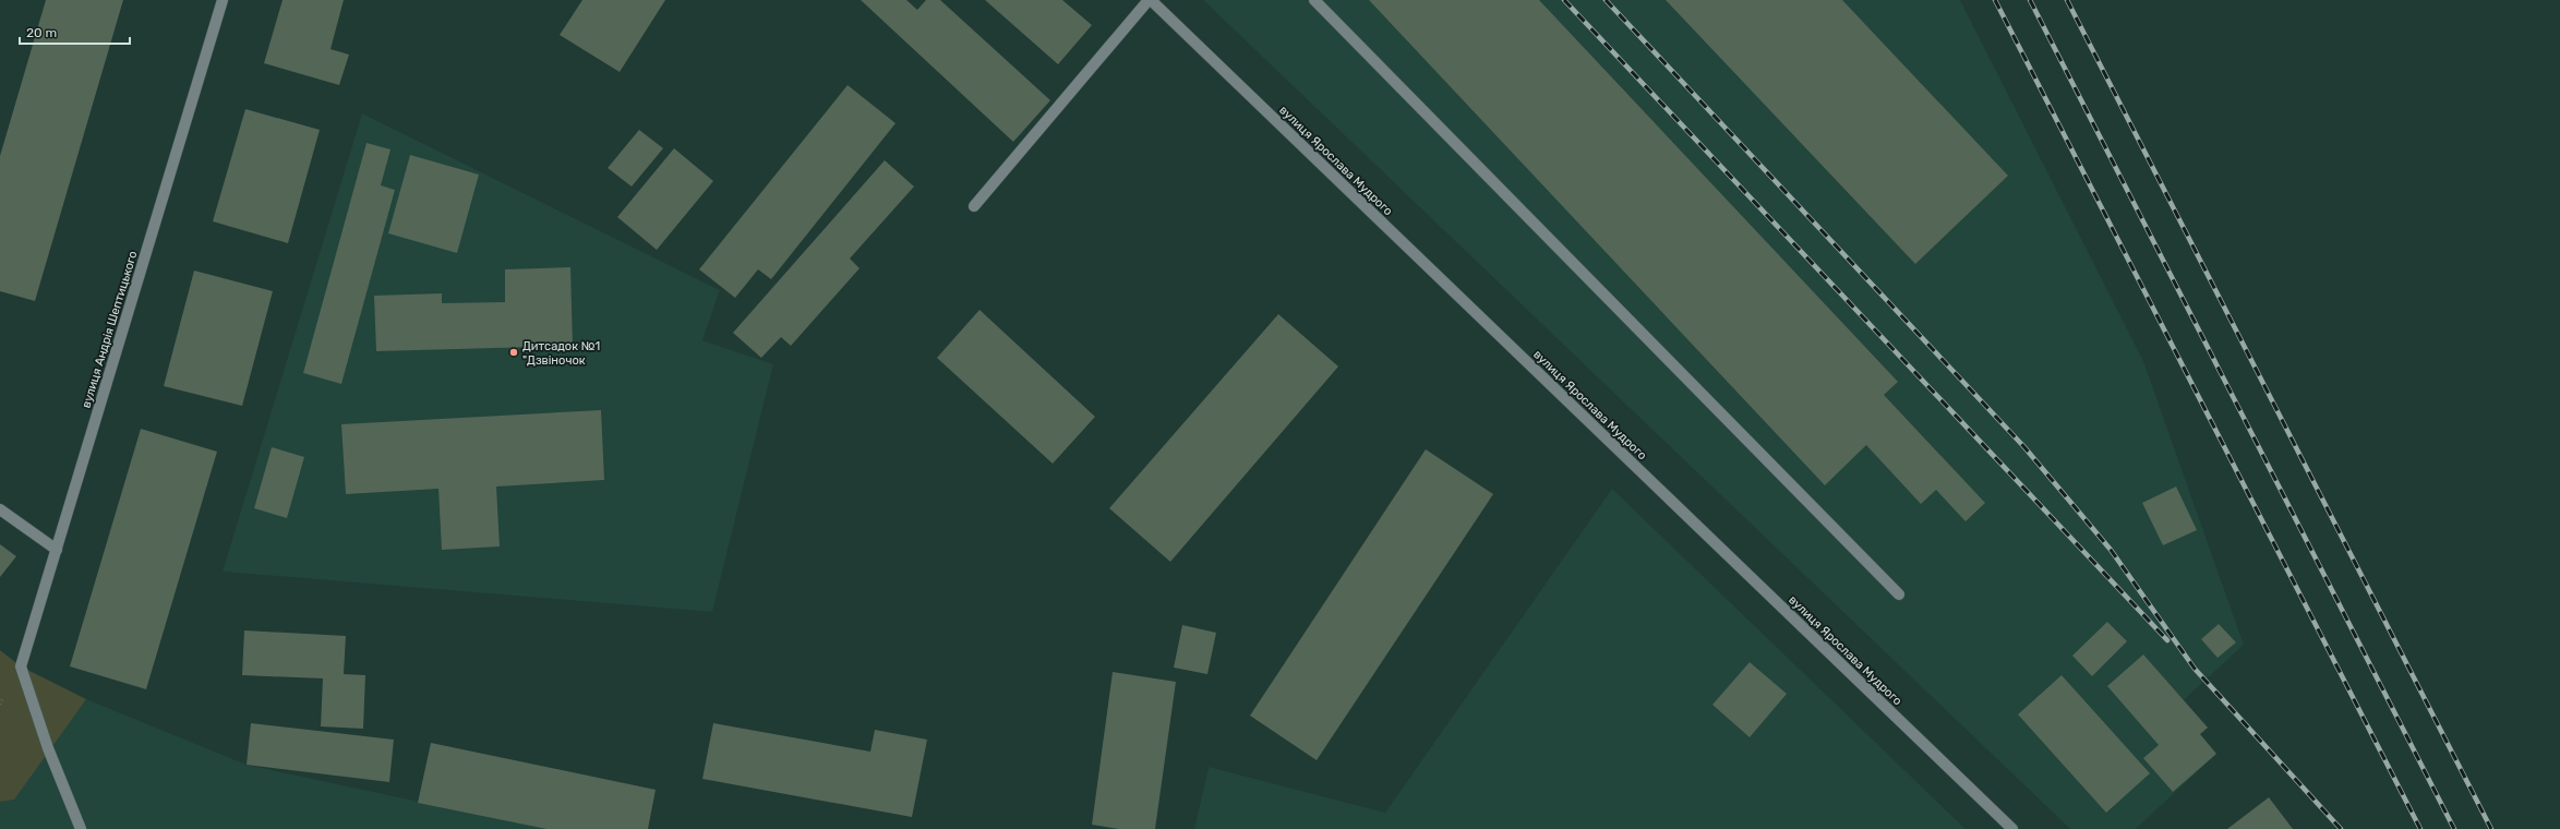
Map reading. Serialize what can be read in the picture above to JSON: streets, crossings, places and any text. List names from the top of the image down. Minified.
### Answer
{"streets":{"street":["вулиця Ярослава Мудрого","вулиця Андрія Шептицького"]},"places":["Дитсадок №1 \"Дзвіночок"],"scale_bar":"20 m"}
